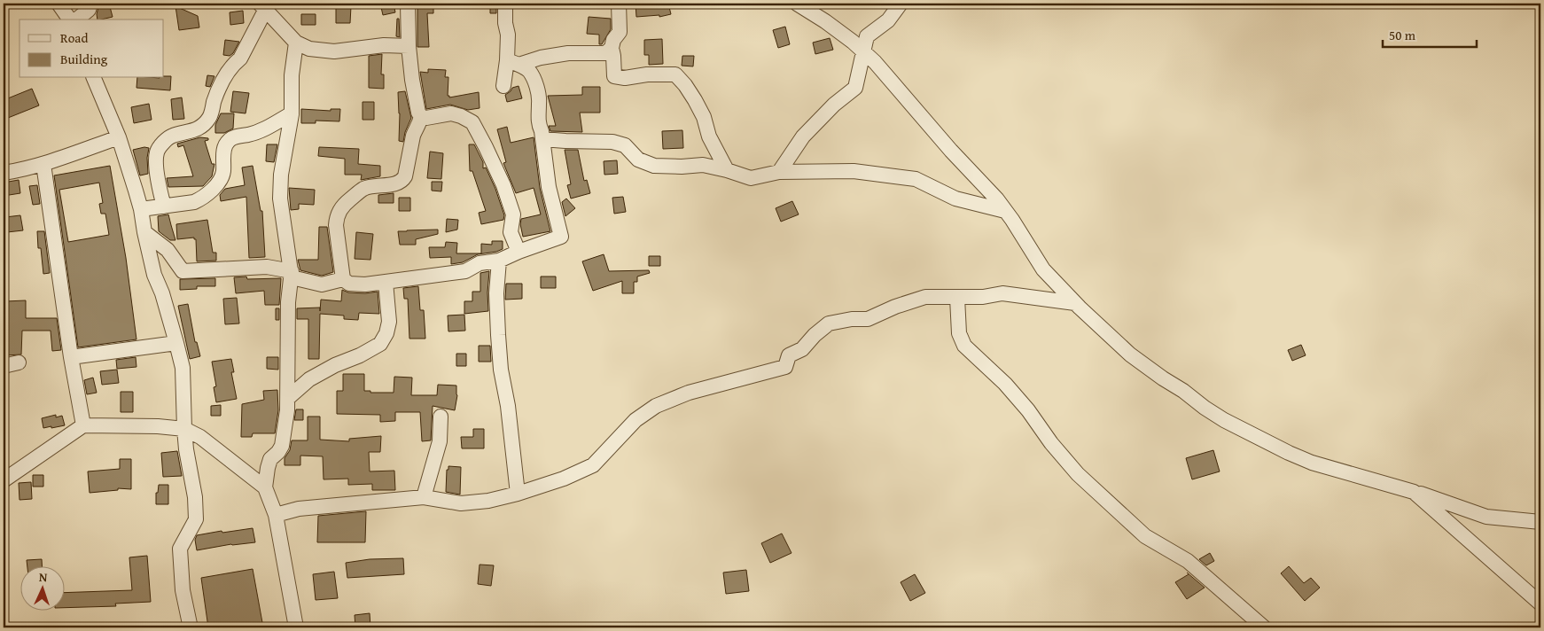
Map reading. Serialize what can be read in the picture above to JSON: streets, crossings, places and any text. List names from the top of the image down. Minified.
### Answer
{"legend":["Road","Building"],"scale_bar":"50 m","north":"top"}
